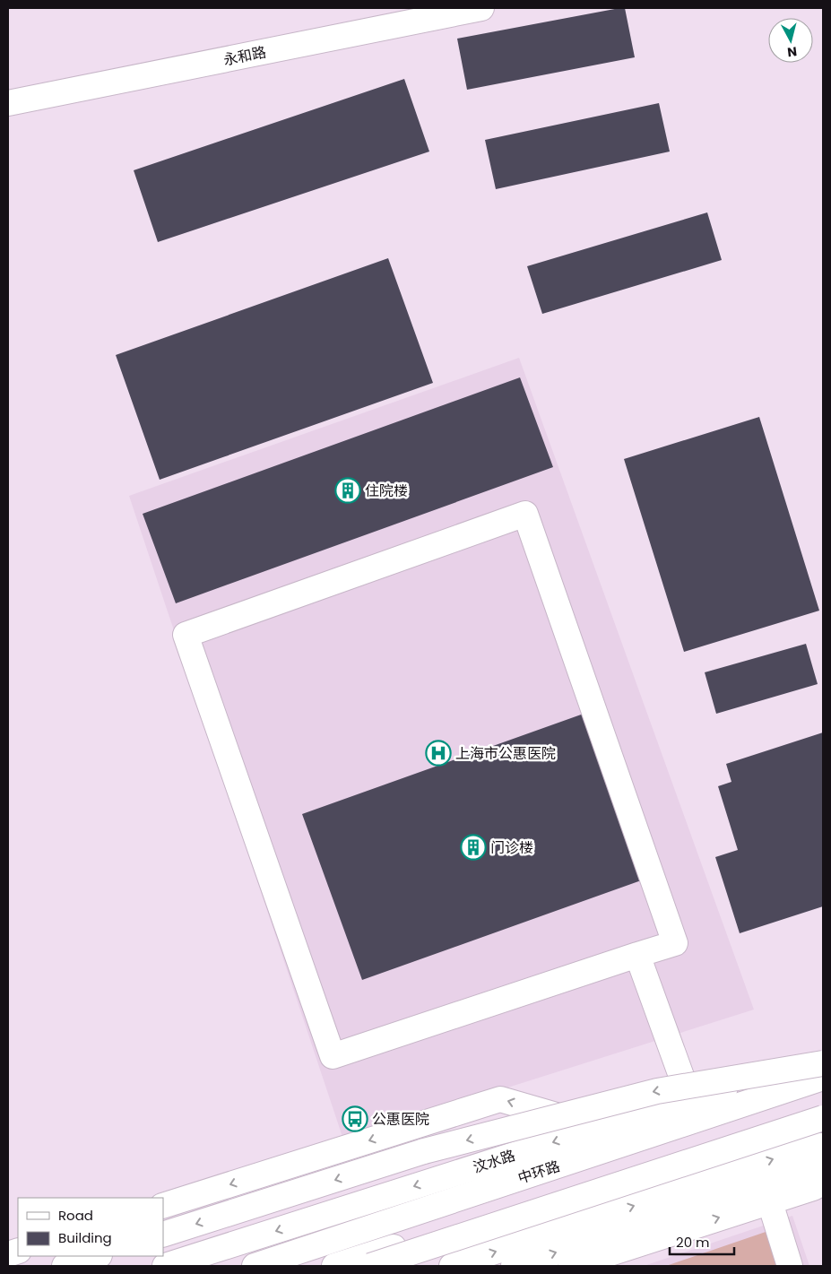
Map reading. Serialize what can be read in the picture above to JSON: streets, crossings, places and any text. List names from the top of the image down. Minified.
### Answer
{"streets":{"main road":["永和路","汶水路","中环路"]},"places":{"building":["住院楼","门诊楼"],"hospital":["上海市公惠医院"],"bus stop":["公惠医院"]},"legend":["Road","Building"],"scale_bar":"20 m","north":"bottom"}
